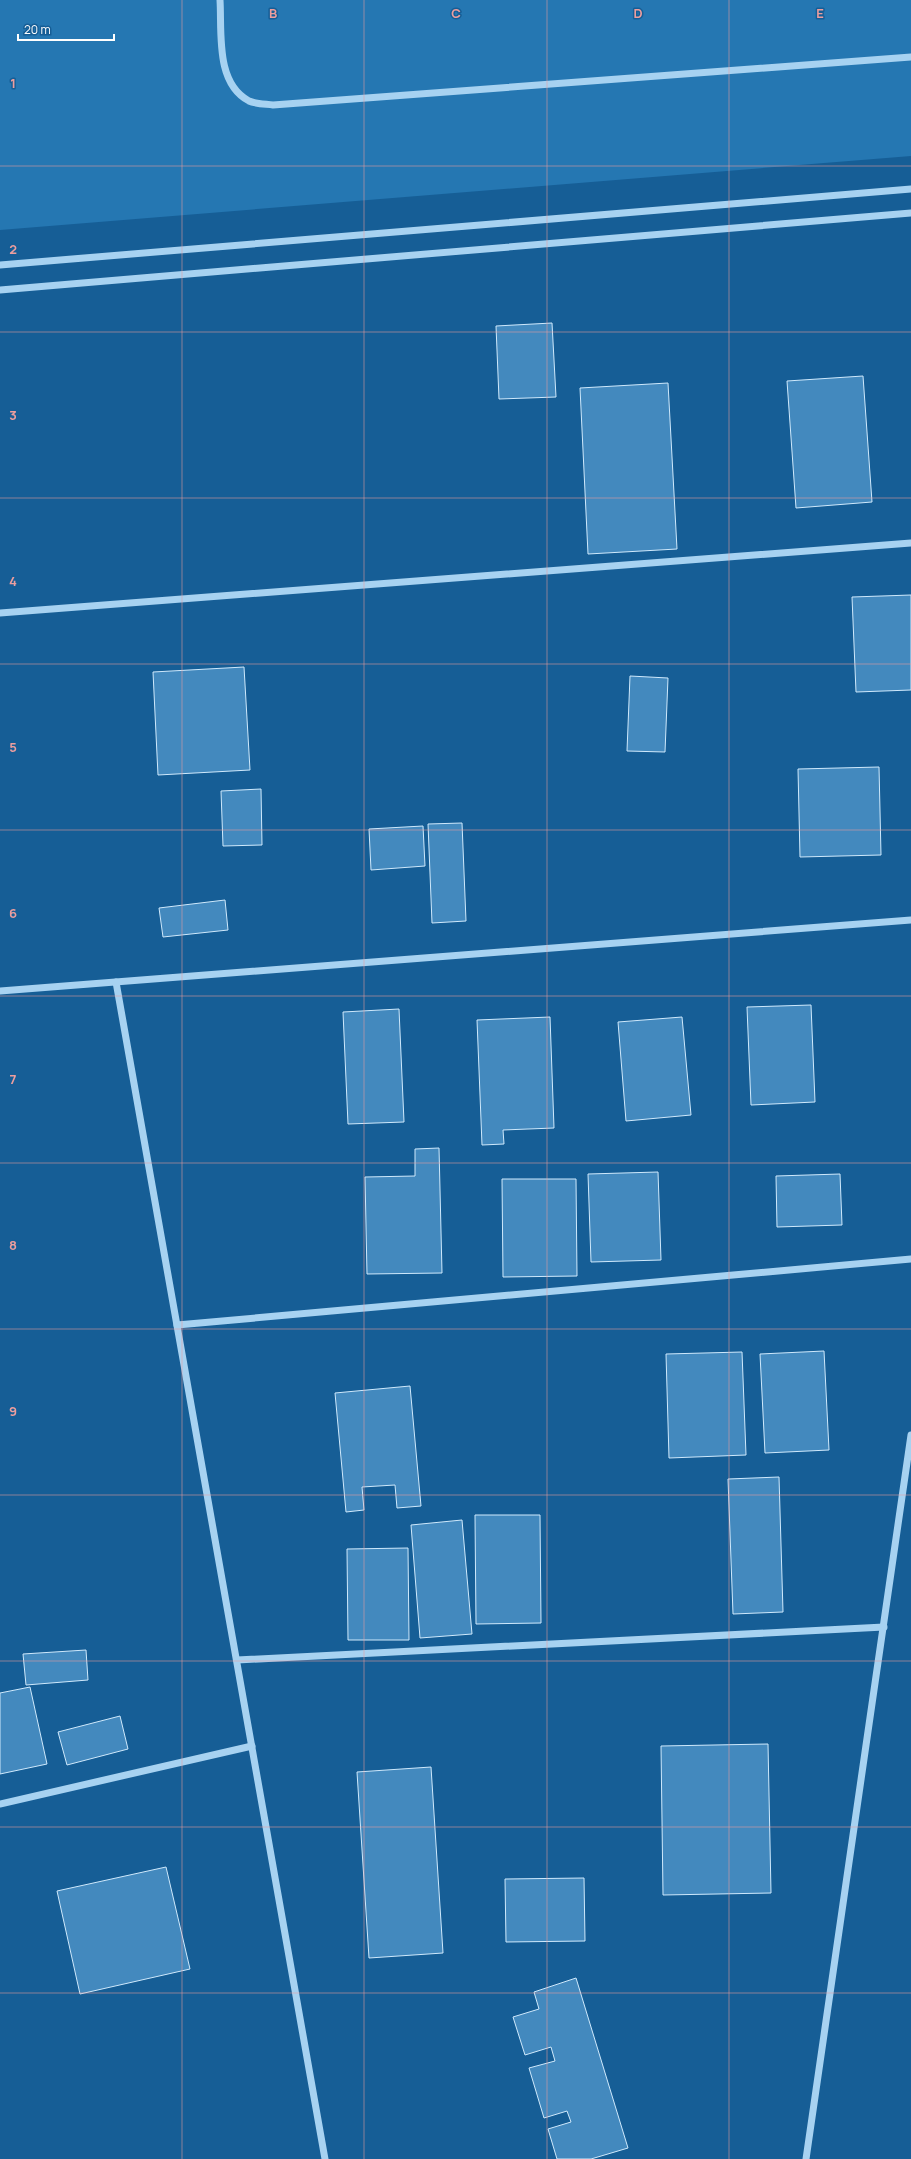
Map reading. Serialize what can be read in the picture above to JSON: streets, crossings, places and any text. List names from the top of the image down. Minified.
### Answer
{"scale_bar":"20 m","grid":{"columns":["B","C","D","E"],"rows":["1","2","3","4","5","6","7","8","9"]}}
